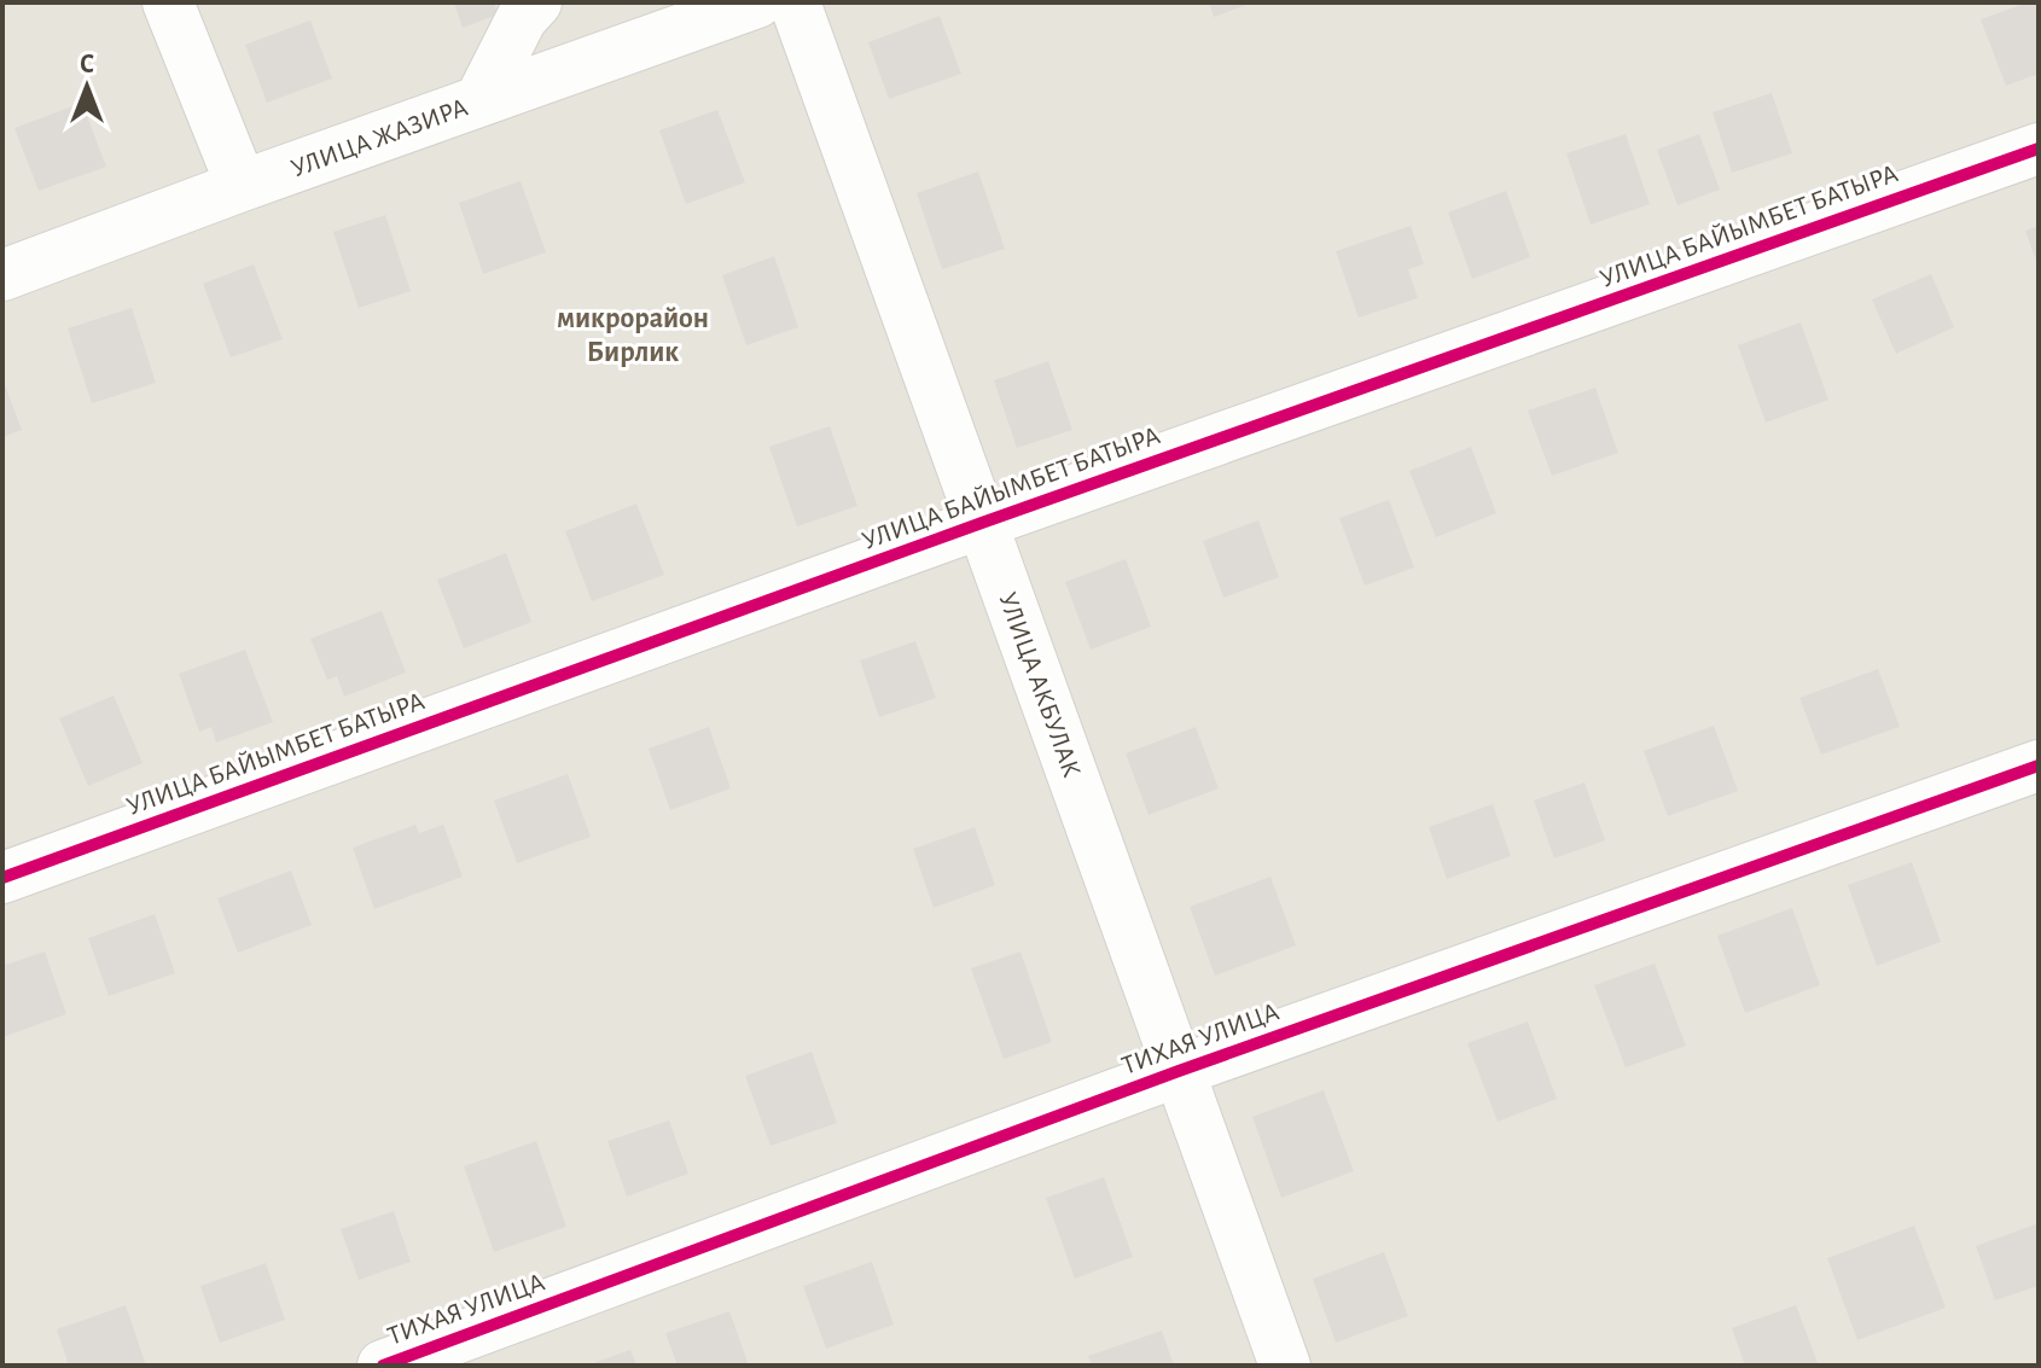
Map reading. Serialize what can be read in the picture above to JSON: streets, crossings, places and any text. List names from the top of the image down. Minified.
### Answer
{"streets":{"street":["УЛИЦА ЖАЗИРА","УЛИЦА БАЙЫМБЕТ БАТЫРА","УЛИЦА АКБУЛАК","ТИХАЯ УЛИЦА"]},"crossings":[["УЛИЦА БАЙЫМБЕТ БАТЫРА","УЛИЦА АКБУЛАК"],["УЛИЦА АКБУЛАК","ТИХАЯ УЛИЦА"]],"districts":["микрорайон Бирлик"],"north":"top"}
